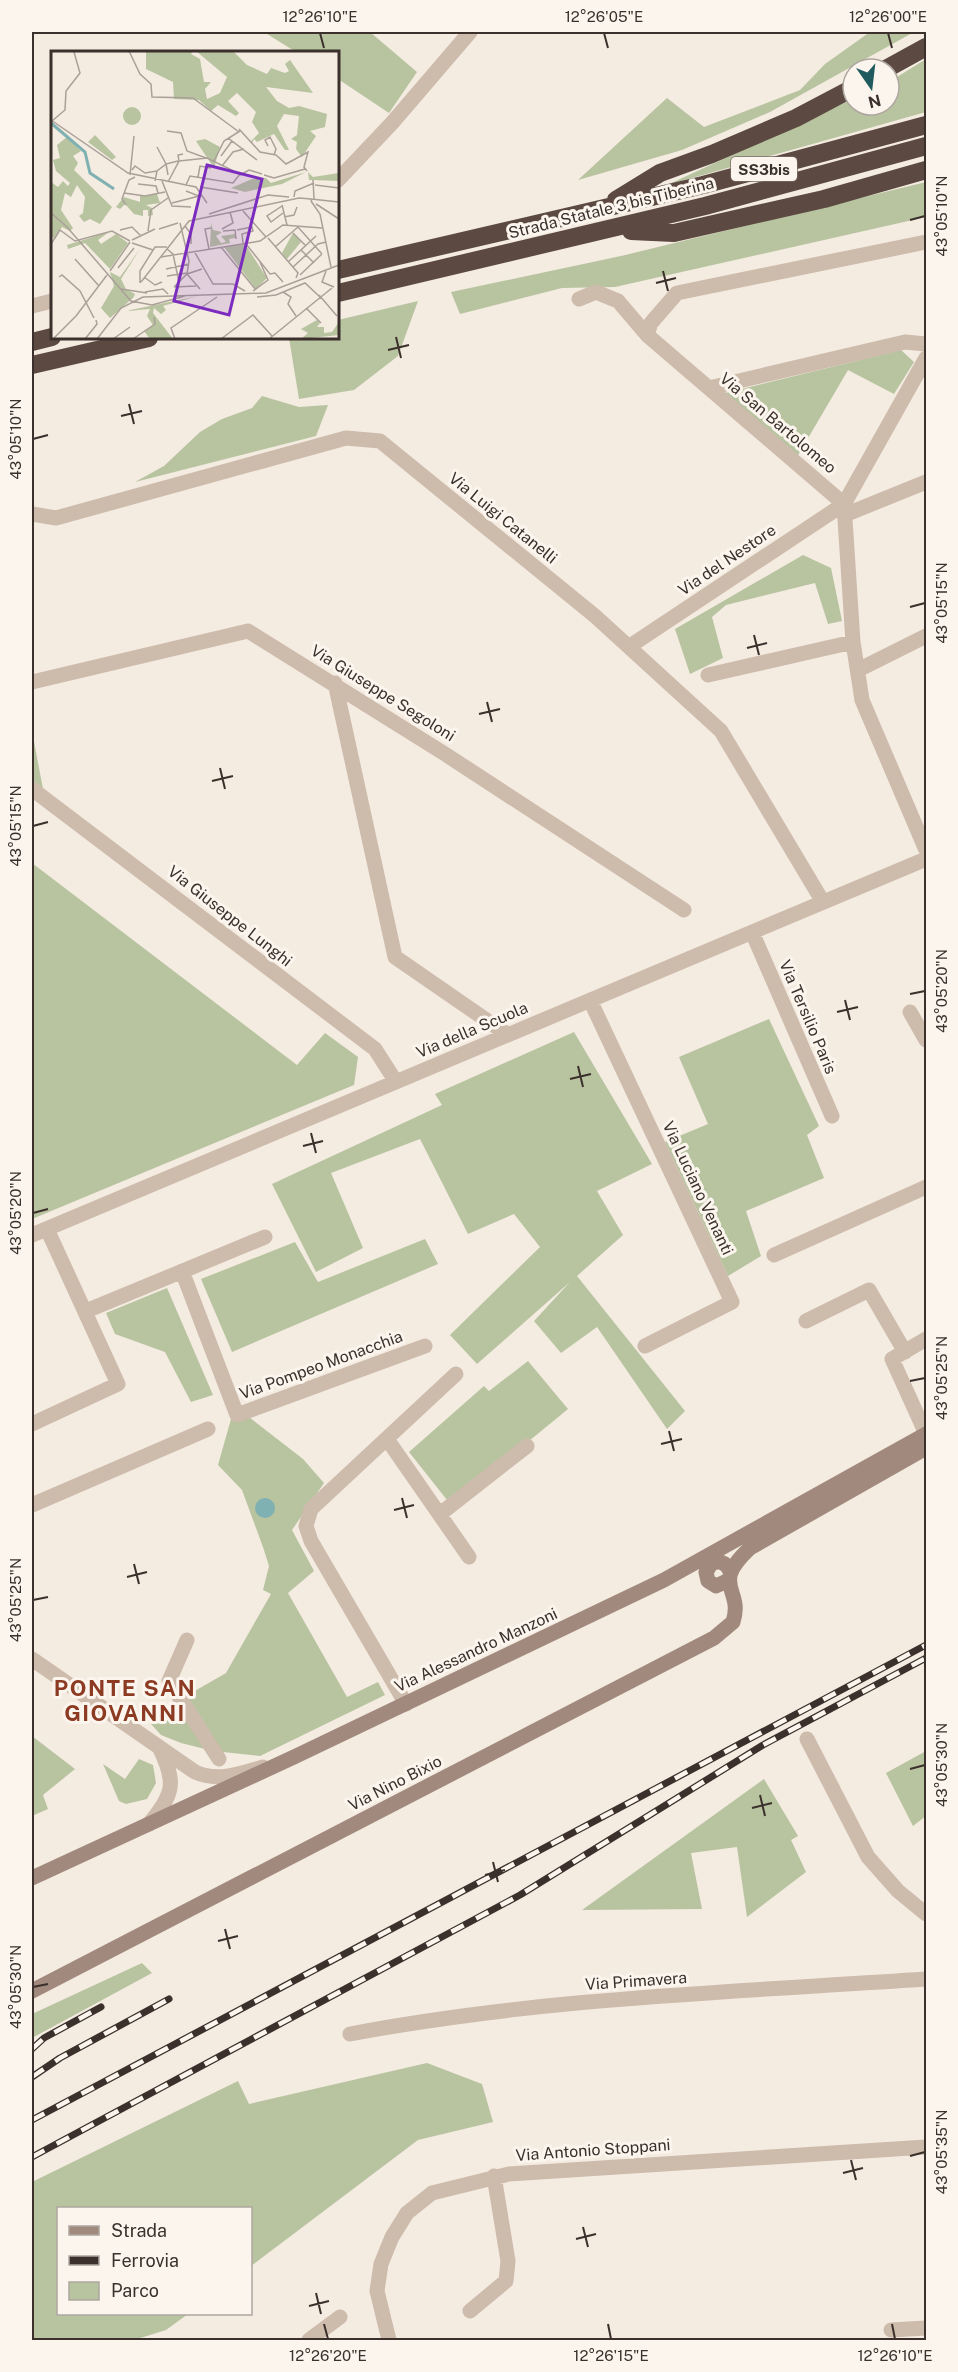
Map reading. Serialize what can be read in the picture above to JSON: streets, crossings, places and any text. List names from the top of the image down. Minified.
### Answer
{"streets":{"highway":["SS3bis","Strada Statale 3 bis Tiberina"],"main road":["Via Alessandro Manzoni","Via Nino Bixio"],"street":["Via San Bartolomeo","Via Luigi Catanelli","Via del Nestore","Via Giuseppe Segoloni","Via Giuseppe Lunghi","Via Tersilio Paris","Via della Scuola","Via Luciano Venanti","Via Pompeo Monacchia","Via Primavera","Via Antonio Stoppani"]},"crossings":[["Via San Bartolomeo","Via del Nestore"],["Via Luigi Catanelli","Via del Nestore"],["Via Luigi Catanelli","Via della Scuola"],["Via Giuseppe Lunghi","Via della Scuola"],["Via Tersilio Paris","Via della Scuola"],["Via della Scuola","Via Luciano Venanti"]],"districts":["PONTE SAN GIOVANNI"],"legend":["Strada","Ferrovia","Parco"],"north":"bottom","coordinates":["12°26'10\"E","12°26'05\"E","12°26'00\"E","43°05'10\"N","43°05'15\"N","43°05'20\"N","43°05'25\"N","43°05'30\"N","43°05'35\"N","12°26'20\"E","12°26'15\"E"]}
